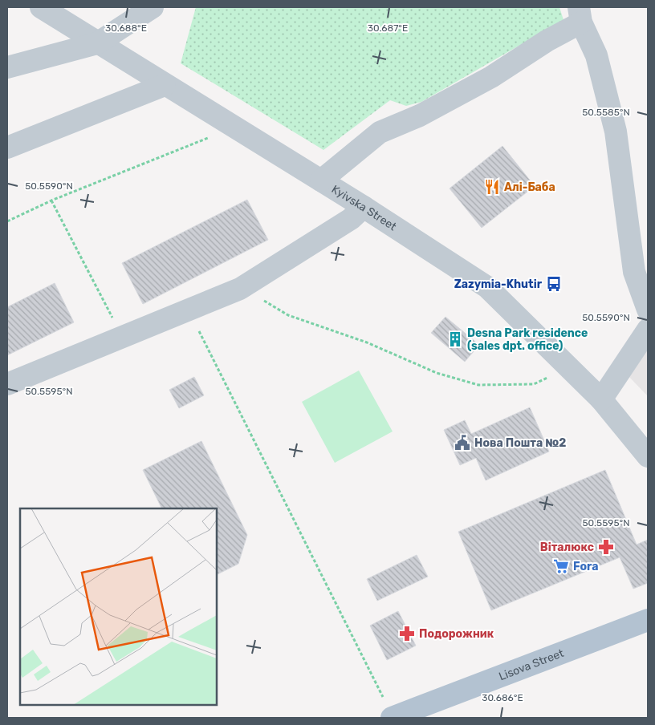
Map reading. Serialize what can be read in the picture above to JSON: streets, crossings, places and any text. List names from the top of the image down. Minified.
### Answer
{"streets":{"main road":["Lisova Street"],"street":["Kyivska Street"]},"places":{"restaurant":["Алі-Баба"],"bus stop":["Zazymia-Khutir"],"building":["Desna Park residence (sales dpt. office)"],"public building":["Нова Пошта №2"],"pharmacy":["Віталюкс","Подорожник"],"supermarket":["Fora"]},"coordinates":["30.688°E","30.687°E","50.5585°N","50.5590°N","50.5595°N","30.686°E"]}
